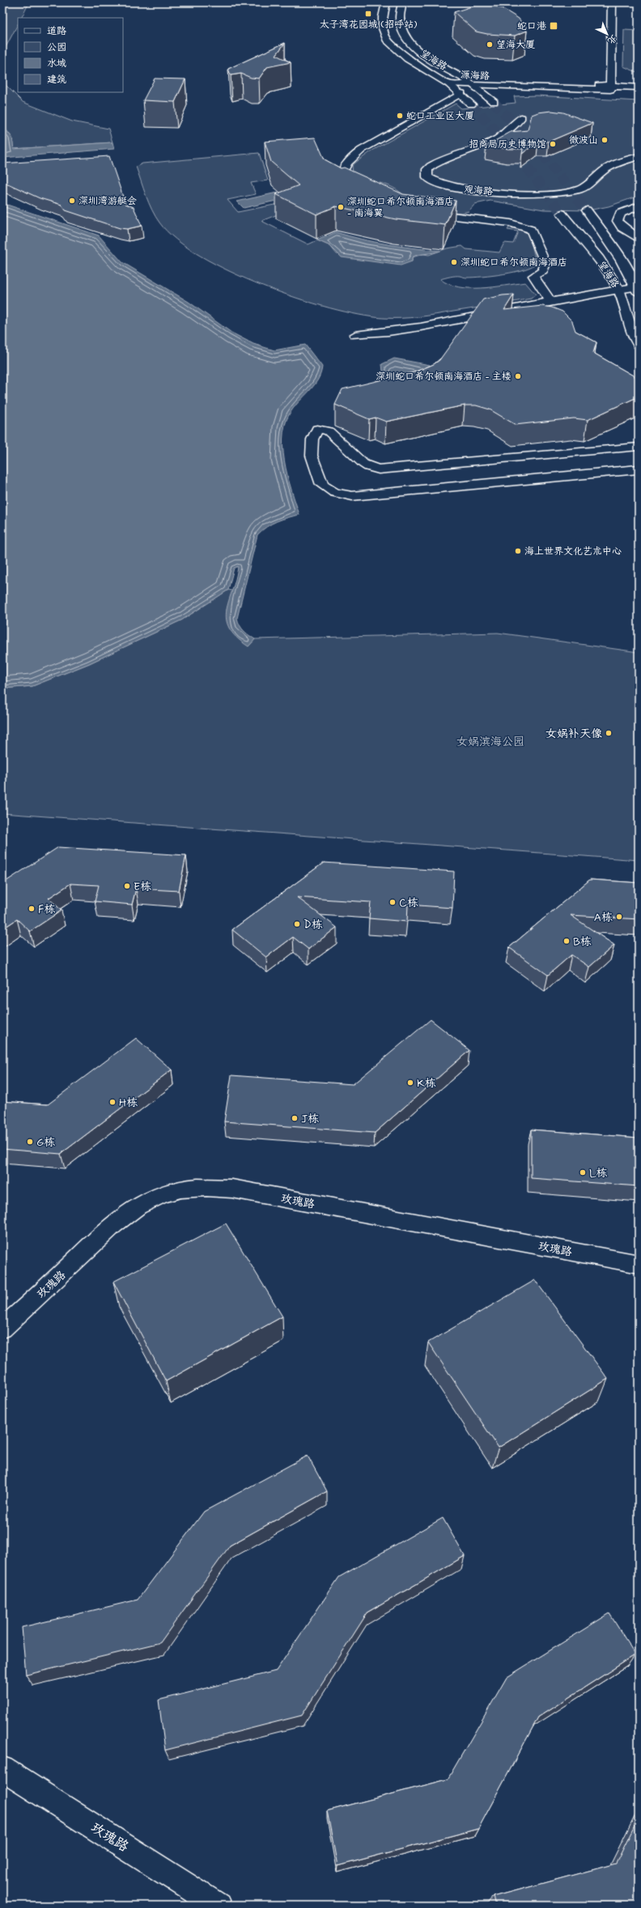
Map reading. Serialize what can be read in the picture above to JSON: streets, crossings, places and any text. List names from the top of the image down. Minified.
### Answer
{"streets":{"main road":["望海路","源海路"],"street":["观海路","玫瑰路"]},"crossings":[["望海路","源海路"]],"parks":["女娲滨海公园"],"places":{"transit":["太子湾花园城 (招呼站)","蛇口港"],"other":["望海大厦","蛇口工业区大厦","微波山","招商局历史博物馆","深圳湾游艇会","深圳蛇口希尔顿南海酒店 - 南海翼","深圳蛇口希尔顿南海酒店","深圳蛇口希尔顿南海酒店 - 主楼","海上世界文化艺术中心","女娲补天像","E栋","C栋","F栋","A栋","D栋","B栋","K栋","H栋","J栋","G栋","L栋"]},"legend":["道路","公园","水域","建筑"],"north":"bottom right"}
